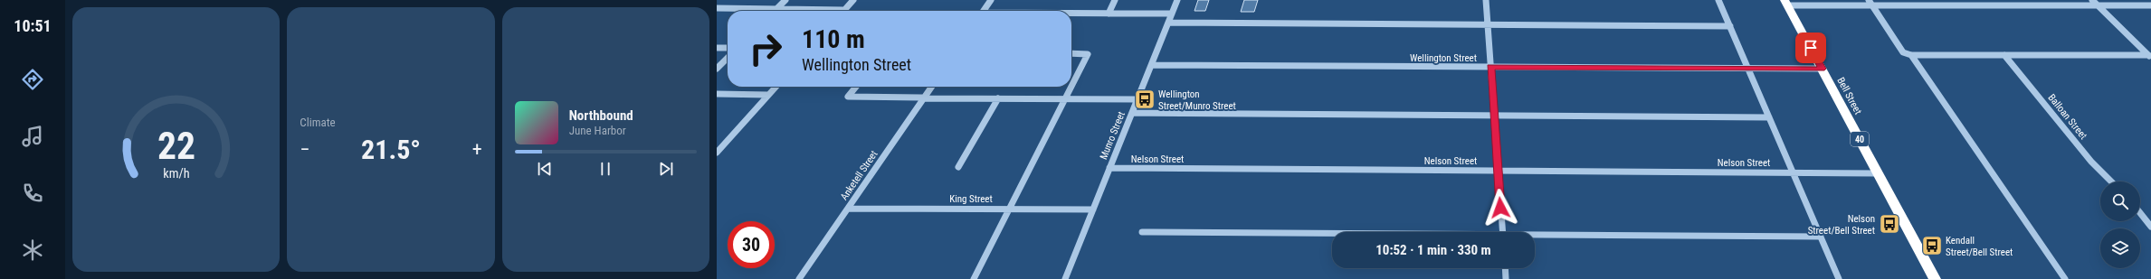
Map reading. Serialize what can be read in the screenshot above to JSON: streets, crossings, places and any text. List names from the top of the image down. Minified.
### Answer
{"streets":{"highway":["Bell Street","40"],"street":["Wellington Street","Balloan Street","Munro Street","Nelson Street","Anketell Street","King Street"]},"crossings":[["Wellington Street","Bell Street"],["Wellington Street","Munro Street"],["Bell Street","Nelson Street"],["Munro Street","Nelson Street"],["Munro Street","King Street"],["Anketell Street","King Street"]],"places":{"bus stop":["Wellington Street/Munro Street","Nelson Street/Bell Street","Kendall Street/Bell Street"]},"page":{"tabs":"10:51","tile":"Climate","turn":["110 m","Wellington Street"],"song":["Northbound","June Harbor"],"heat":["−","21.5°","+"],"limit":"30","trip":"10:52 · 1 min · 330 m","gauge":["22","km/h"]}}
